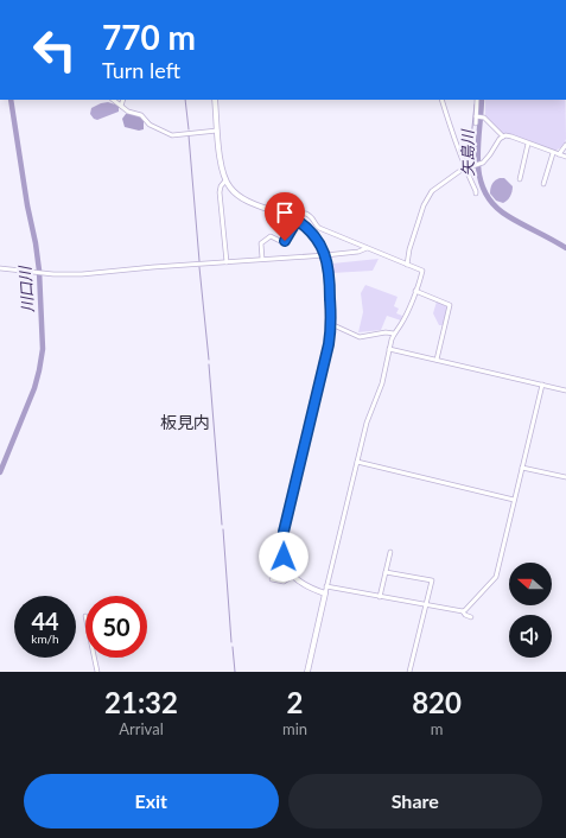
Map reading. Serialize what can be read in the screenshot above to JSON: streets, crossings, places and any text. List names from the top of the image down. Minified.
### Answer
{"districts":["板見内"],"water":["矢島川","川口川"],"north":"left","page":{"turn":["770 m","Turn left"],"speed":"44 km/h","limit":"50","eta":["21:32","Arrival","2","min","820","m"],"buttons":["Exit","Share"]}}
